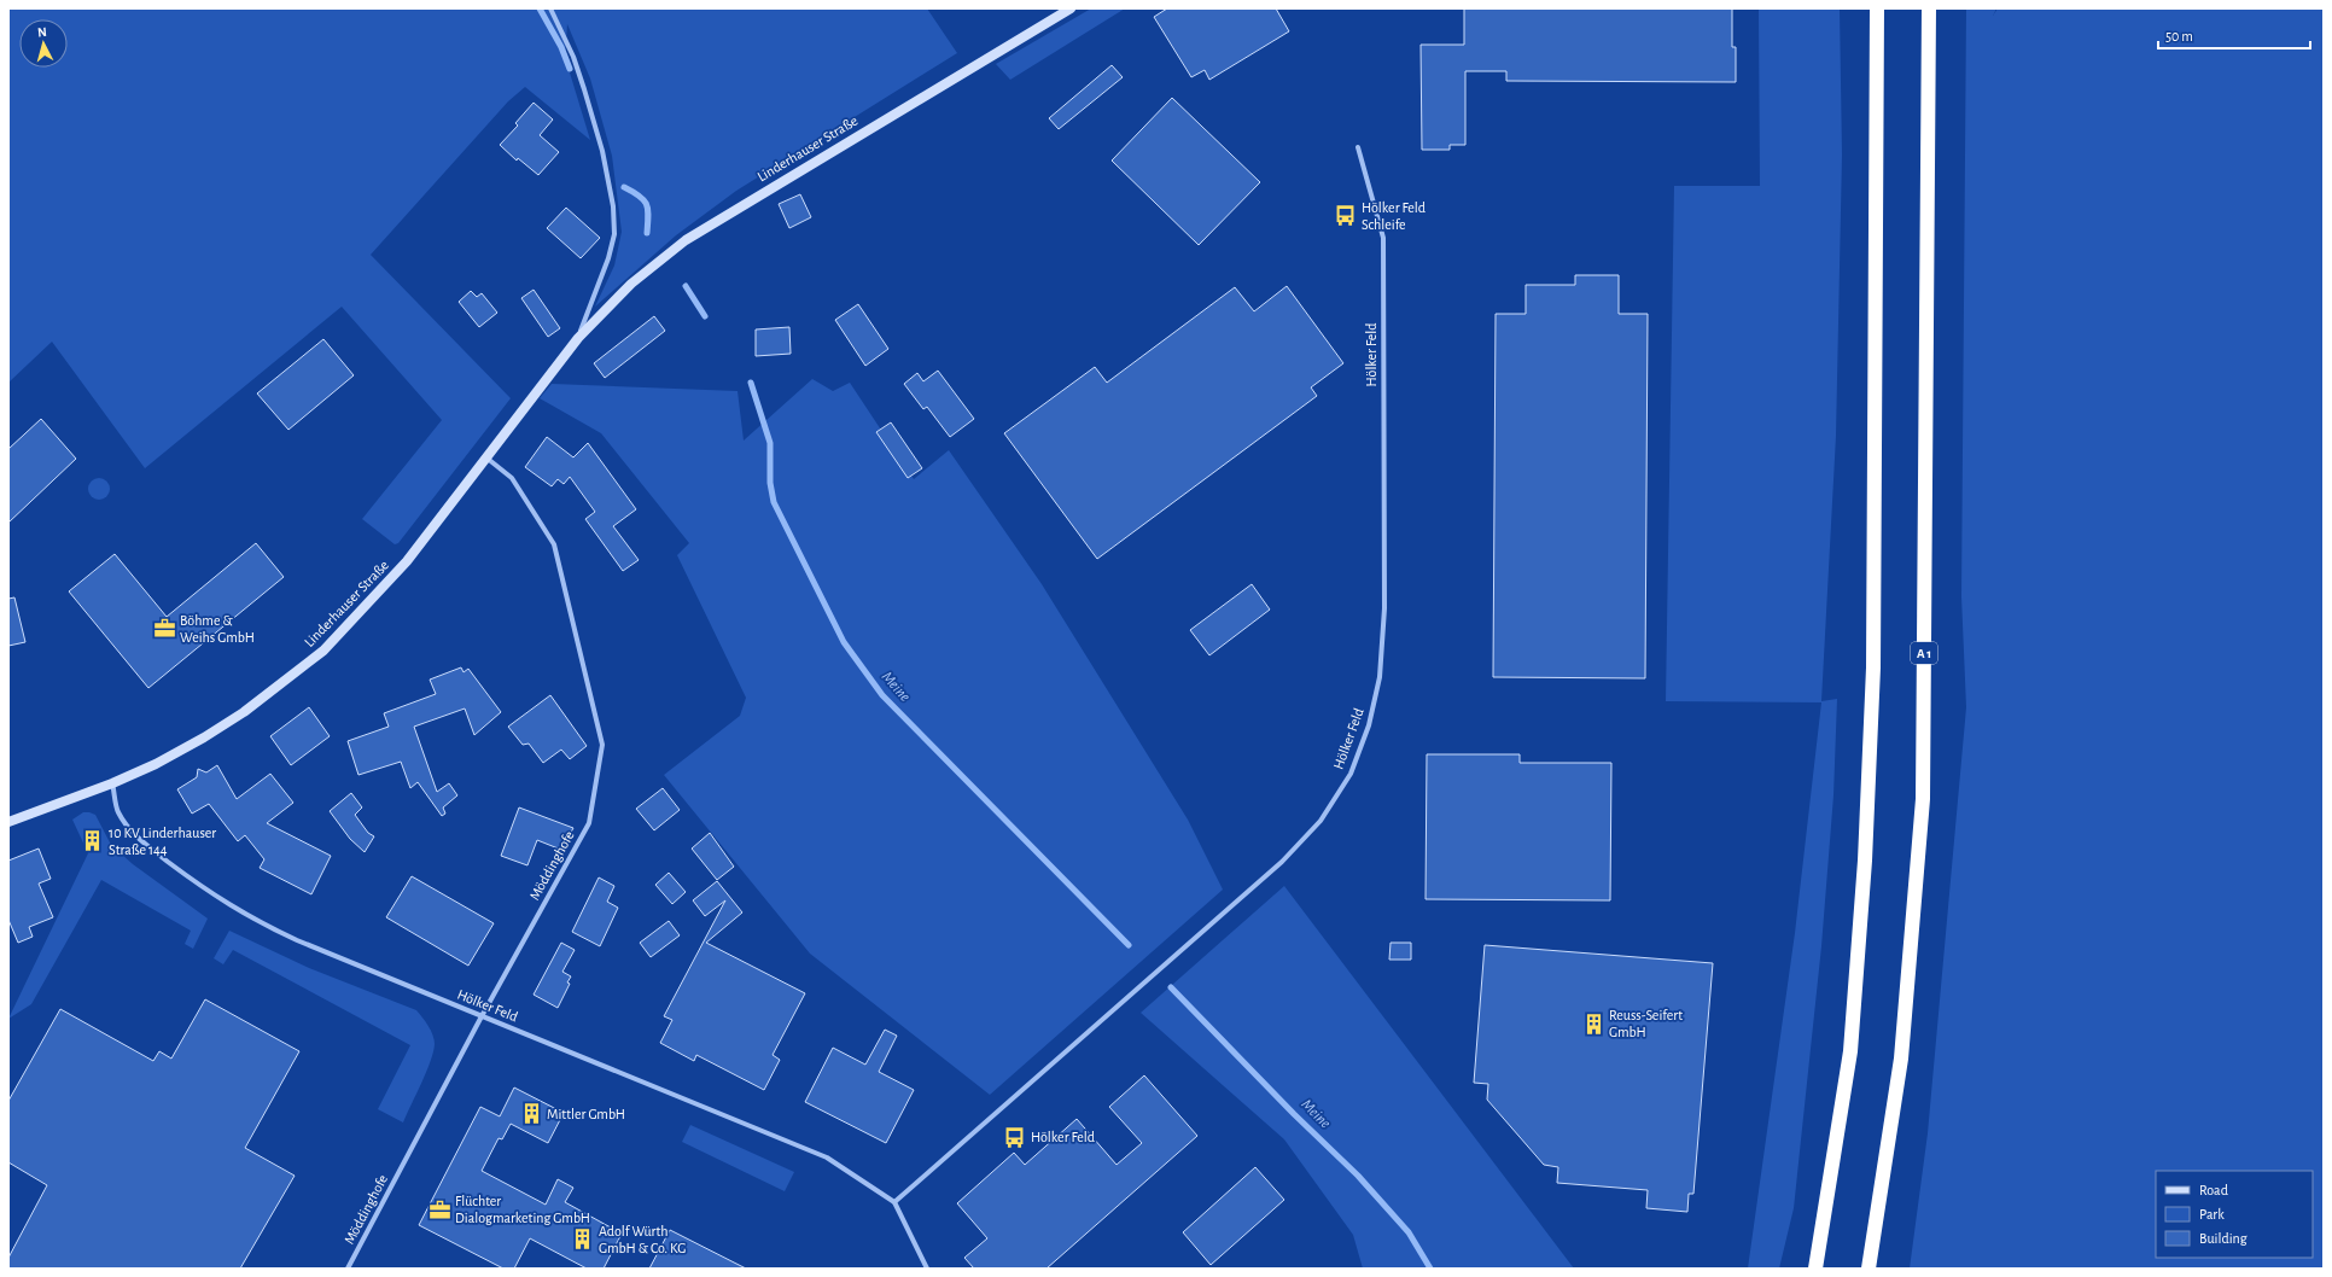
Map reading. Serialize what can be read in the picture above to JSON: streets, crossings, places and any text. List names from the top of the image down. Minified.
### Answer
{"streets":{"highway":["A 1"],"main road":["Linderhauser Straße"],"street":["Hölker Feld","Möddinghofe"]},"crossings":[["Linderhauser Straße","Hölker Feld"],["Linderhauser Straße","Möddinghofe"],["Hölker Feld","Möddinghofe"]],"water":["Meine"],"places":{"bus stop":["Hölker Feld Schleife","Hölker Feld"],"office":["Böhme & Weihs GmbH","Flüchter Dialogmarketing GmbH"],"building":["10 KV Linderhauser Straße 144","Reuss-Seifert GmbH","Mittler GmbH","Adolf Würth GmbH & Co. KG"]},"legend":["Road","Park","Building"],"scale_bar":"50 m","north":"top"}
